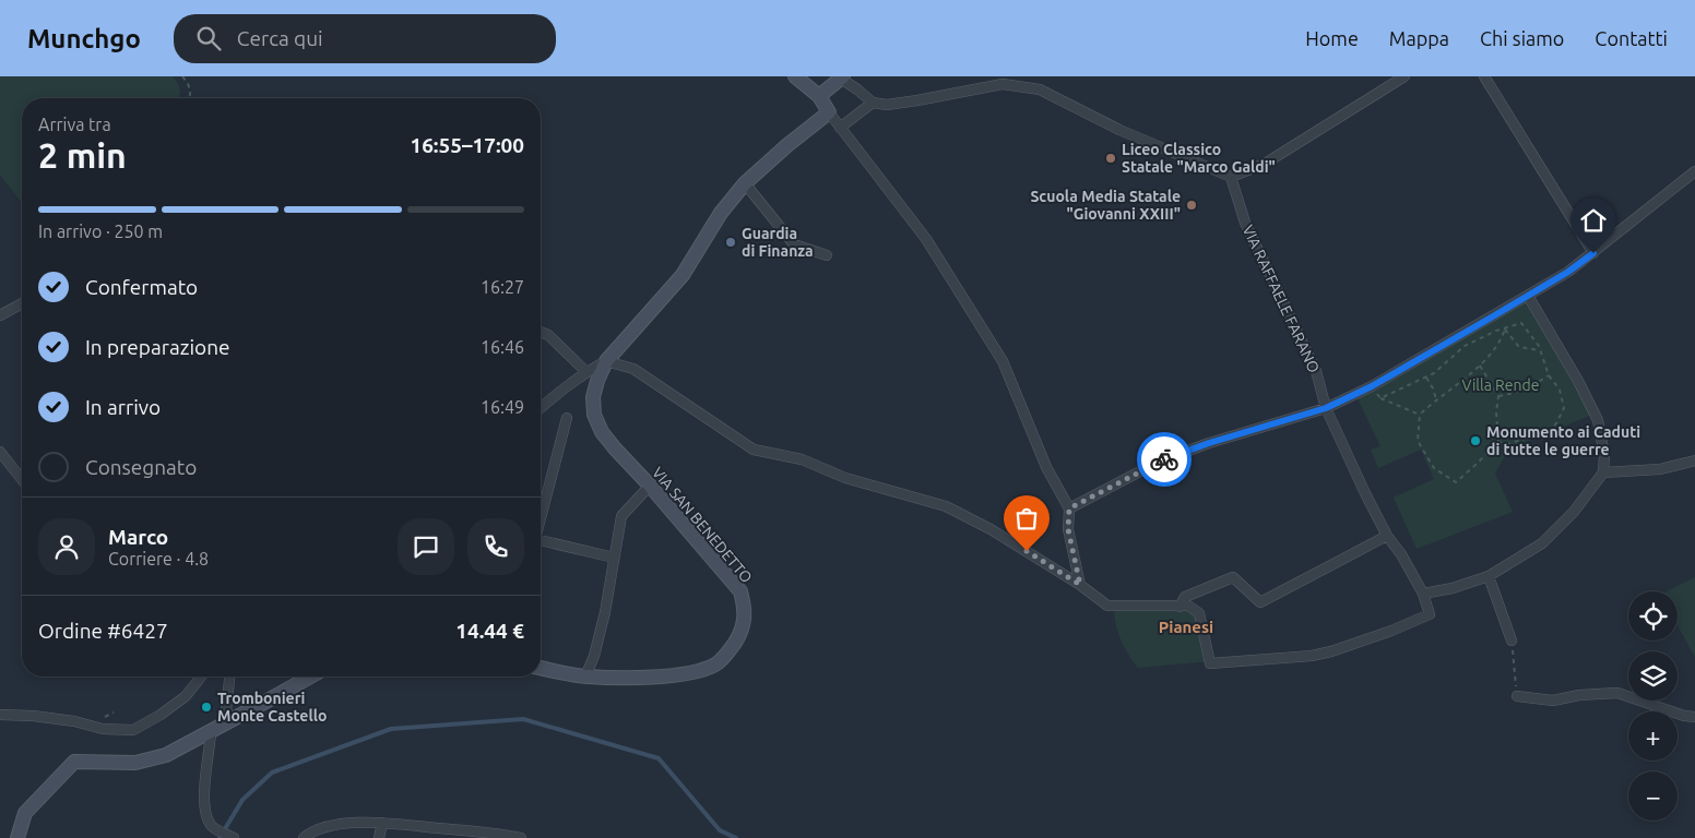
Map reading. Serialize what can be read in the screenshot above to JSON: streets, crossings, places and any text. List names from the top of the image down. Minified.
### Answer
{"streets":{"street":["VIA RAFFAELE FARANO","VIA SAN BENEDETTO"]},"districts":["Pianesi"],"parks":["Villa Rende"],"places":["Liceo Classico Statale \"Marco Galdi\"","Scuola Media Statale \"Giovanni XXIII\"","Guardia di Finanza","Monumento ai Caduti di tutte le guerre","Trombonieri Monte Castello"],"page":{"header":"Munchgo","search":"Cerca qui","nav":["Home","Mappa","Chi siamo","Contatti"],"heading":["2 min","Arriva tra","16:55–17:00"],"panel":["Marco","Corriere · 4.8","Ordine #6427","14.44 €"],"bar":"In arrivo · 250 m","list":[["Confermato","16:27"],["In preparazione","16:46"],["In arrivo","16:49"],"Consegnato"],"map_buttons":["+","−"]}}
